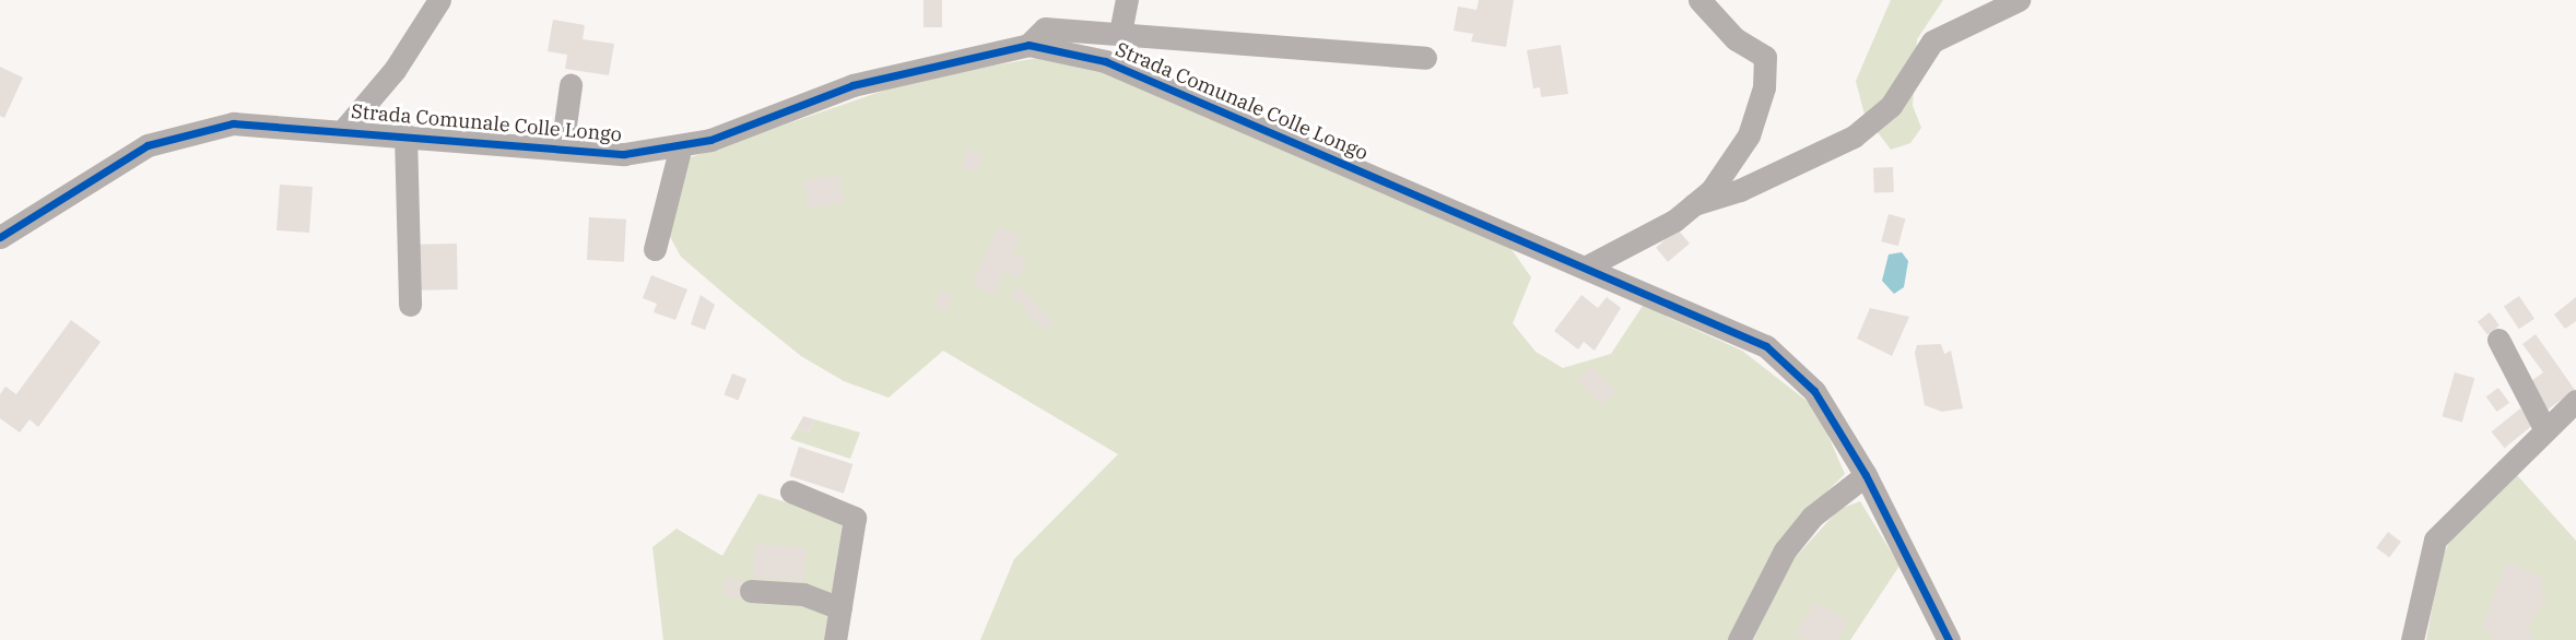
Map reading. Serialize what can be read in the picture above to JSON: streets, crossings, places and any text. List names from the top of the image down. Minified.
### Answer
{"streets":{"street":["Strada Comunale Colle Longo"]}}
